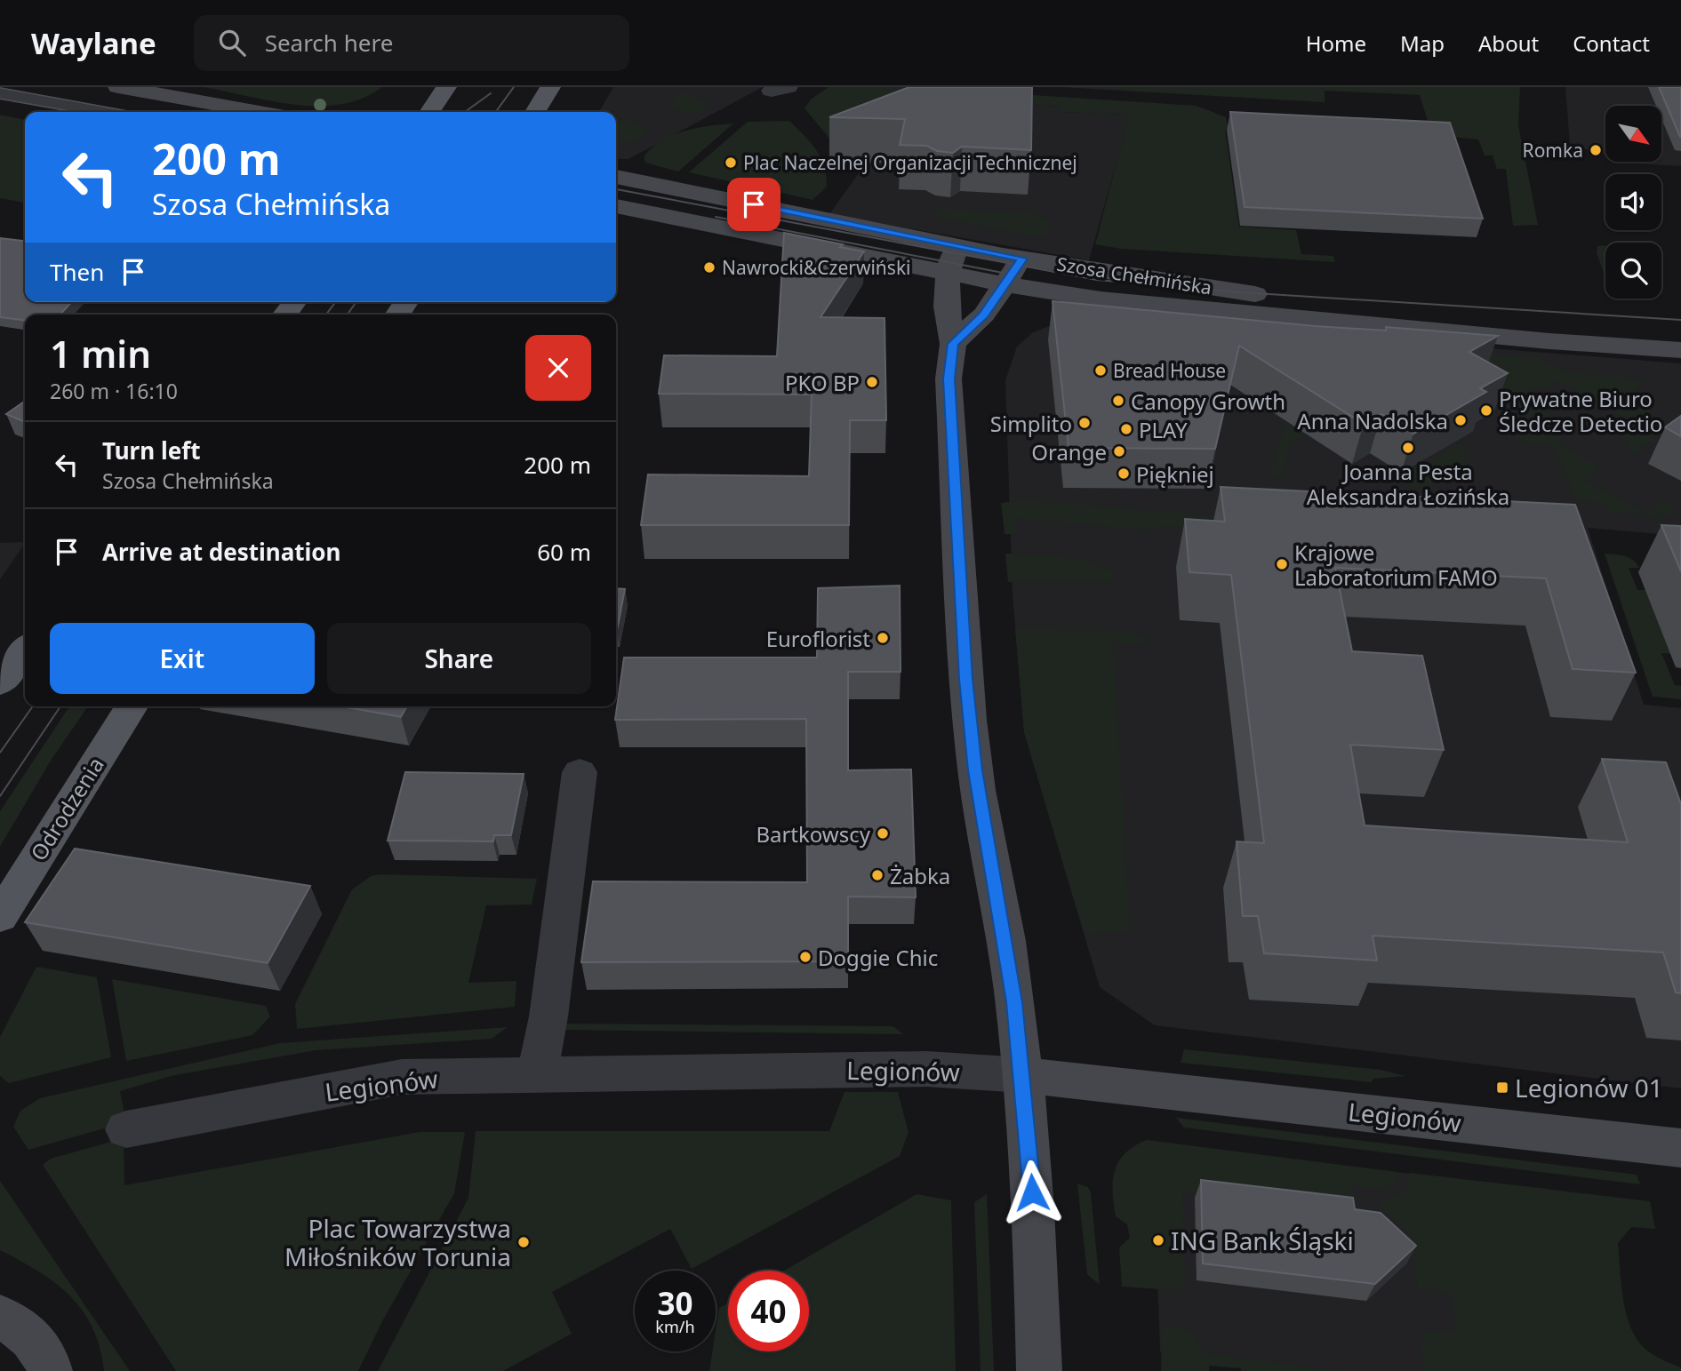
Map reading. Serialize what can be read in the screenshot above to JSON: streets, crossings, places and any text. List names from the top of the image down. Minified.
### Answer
{"streets":{"main road":["Odrodzenia"],"street":["Szosa Chełmińska","Legionów"]},"places":{"other":["Romka","Plac Naczelnej Organizacji Technicznej","Nawrocki&Czerwiński","Bread House","PKO BP","Canopy Growth","Prywatne Biuro Śledcze Detectio","Anna Nadolska","Simplito","PLAY","Joanna Pesta Aleksandra Łozińska","Orange","Piękniej","Krajowe Laboratorium FAMO","Euroflorist","Bartkowscy","Żabka","Doggie Chic","ING Bank Śląski","Plac Towarzystwa Miłośników Torunia"],"transit":["Legionów 01"]},"north":"bottom right","page":{"header":"Waylane","search":"Search here","nav":["Home","Map","About","Contact"],"turn":["200 m","Szosa Chełmińska"],"then":"Then","heading":["1 min","260 m · 16:10"],"list":[{"name":"Turn left","note":"Szosa Chełmińska","value":"200 m"},{"name":"Arrive at destination","value":"60 m"}],"buttons":["Exit","Share"],"speed":"30 km/h","limit":"40"}}
